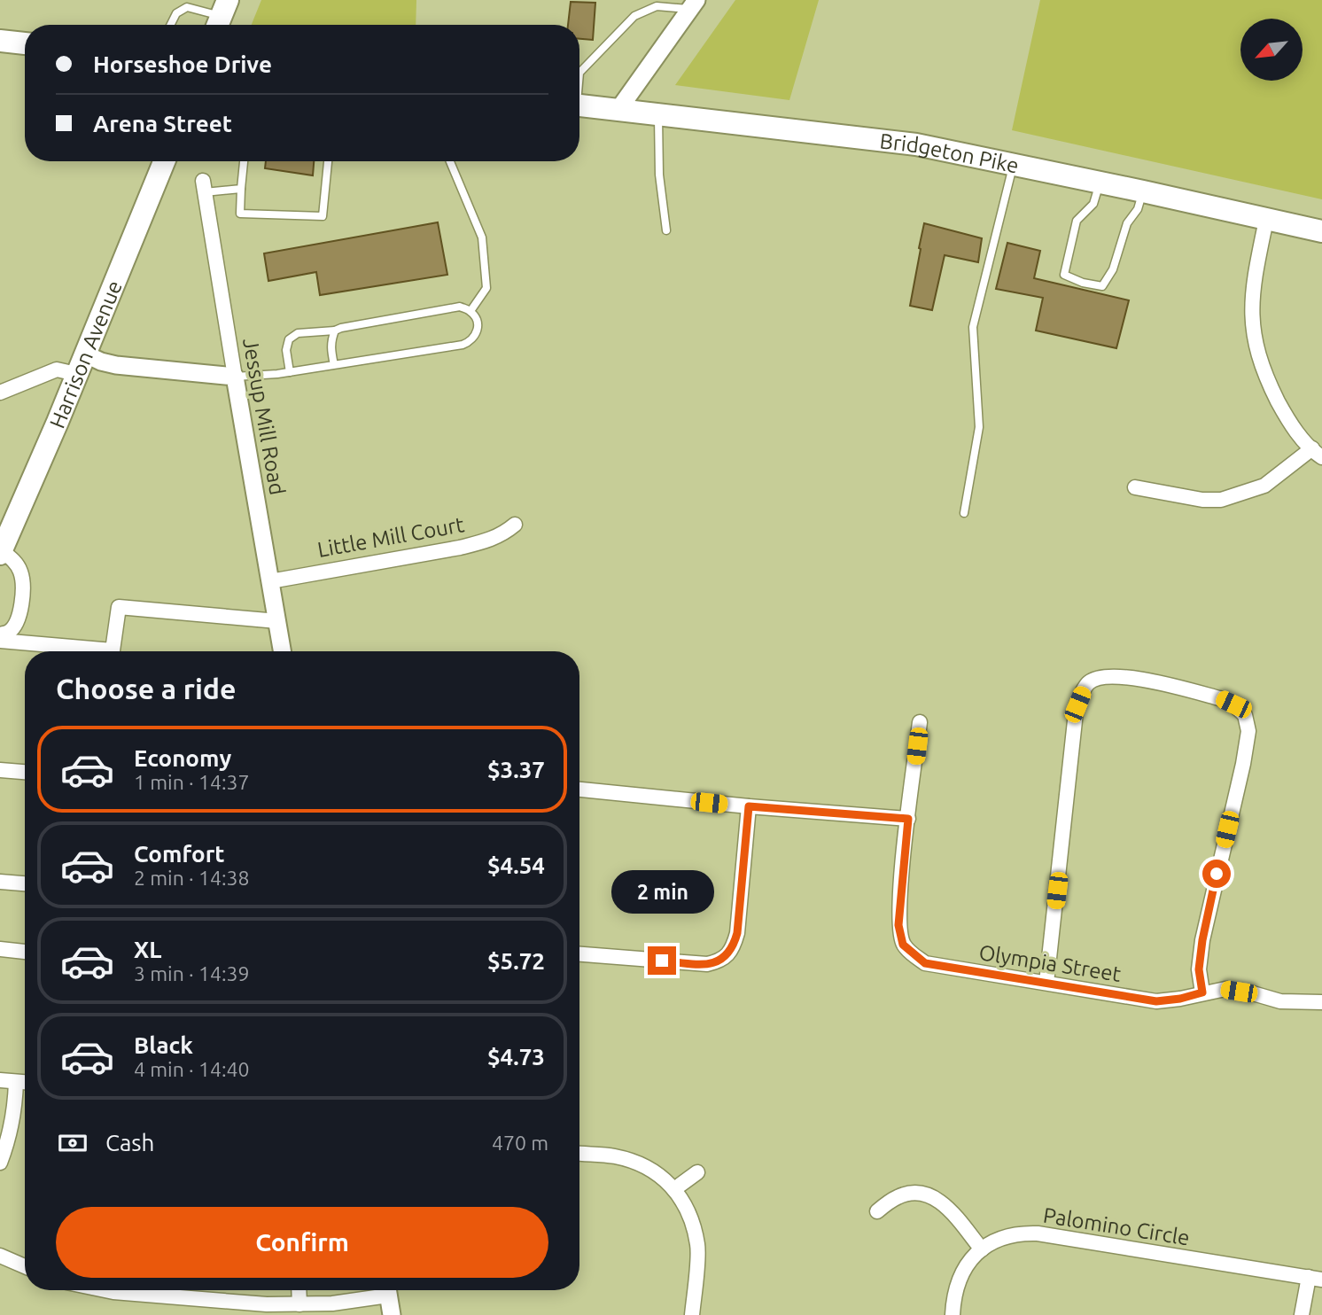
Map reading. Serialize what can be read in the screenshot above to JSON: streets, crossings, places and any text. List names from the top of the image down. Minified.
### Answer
{"streets":{"main road":["Bridgeton Pike","Harrison Avenue"],"street":["Jessup Mill Road","Little Mill Court","Olympia Street","Palomino Circle"]},"crossings":[["Jessup Mill Road","Little Mill Court"]],"north":"bottom left","page":{"banner":["Horseshoe Drive","Arena Street"],"heading":"Choose a ride","list":[{"name":"Economy","note":"1 min · 14:37","value":"$3.37"},{"name":"Comfort","note":"2 min · 14:38","value":"$4.54"},{"name":"XL","note":"3 min · 14:39","value":"$5.72"},{"name":"Black","note":"4 min · 14:40","value":"$4.73"}],"bubble":"2 min","pay":["Cash","470 m"],"buttons":"Confirm"}}
